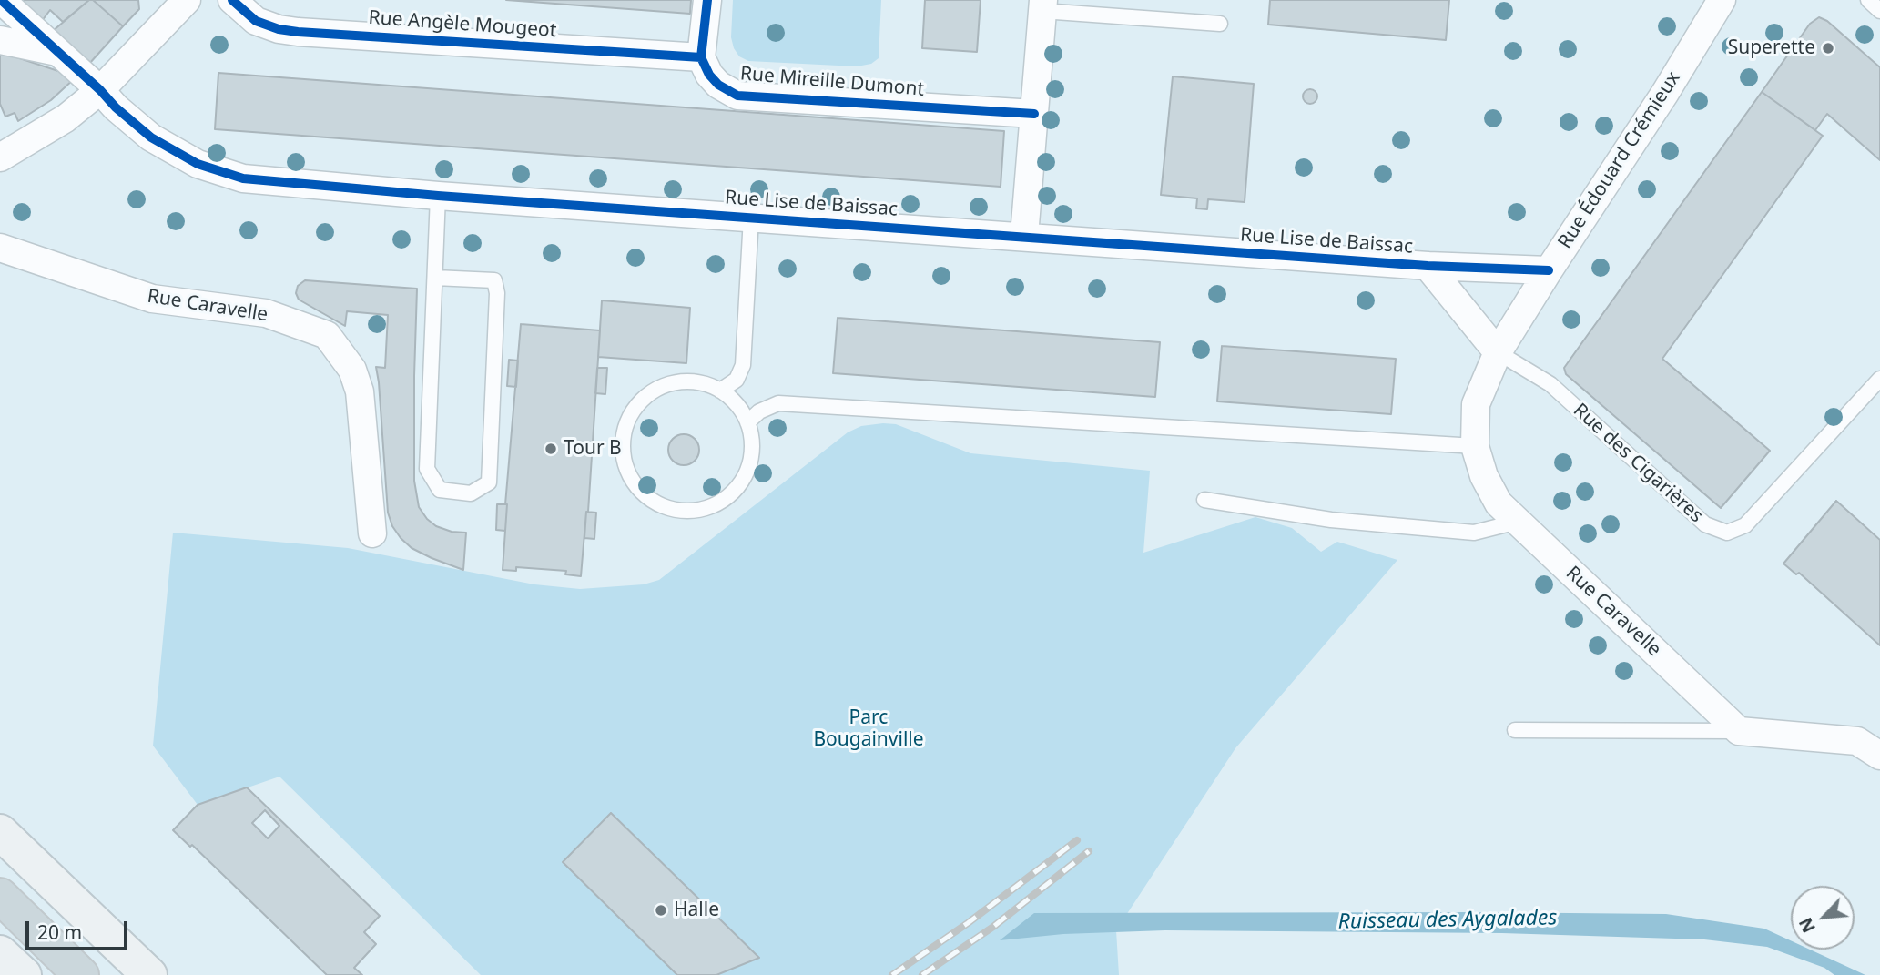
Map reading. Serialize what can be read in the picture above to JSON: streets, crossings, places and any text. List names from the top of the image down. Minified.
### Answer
{"streets":{"street":["Rue Angèle Mougeot","Rue Mireille Dumont","Rue Édouard Crémieux","Rue Lise de Baissac","Rue Caravelle"],"lane":["Rue des Cigarières"]},"crossings":[["Rue Angèle Mougeot","Rue Mireille Dumont"],["Rue Édouard Crémieux","Rue Lise de Baissac"],["Rue Édouard Crémieux","Rue Caravelle"],["Rue Édouard Crémieux","Rue des Cigarières"],["Rue Lise de Baissac","Rue Caravelle"],["Rue Lise de Baissac","Rue des Cigarières"],["Rue Caravelle","Rue des Cigarières"]],"water":["Ruisseau des Aygalades"],"parks":["Parc Bougainville"],"places":["Superette","Tour B","Halle"],"scale_bar":"20 m","north":"bottom left"}
